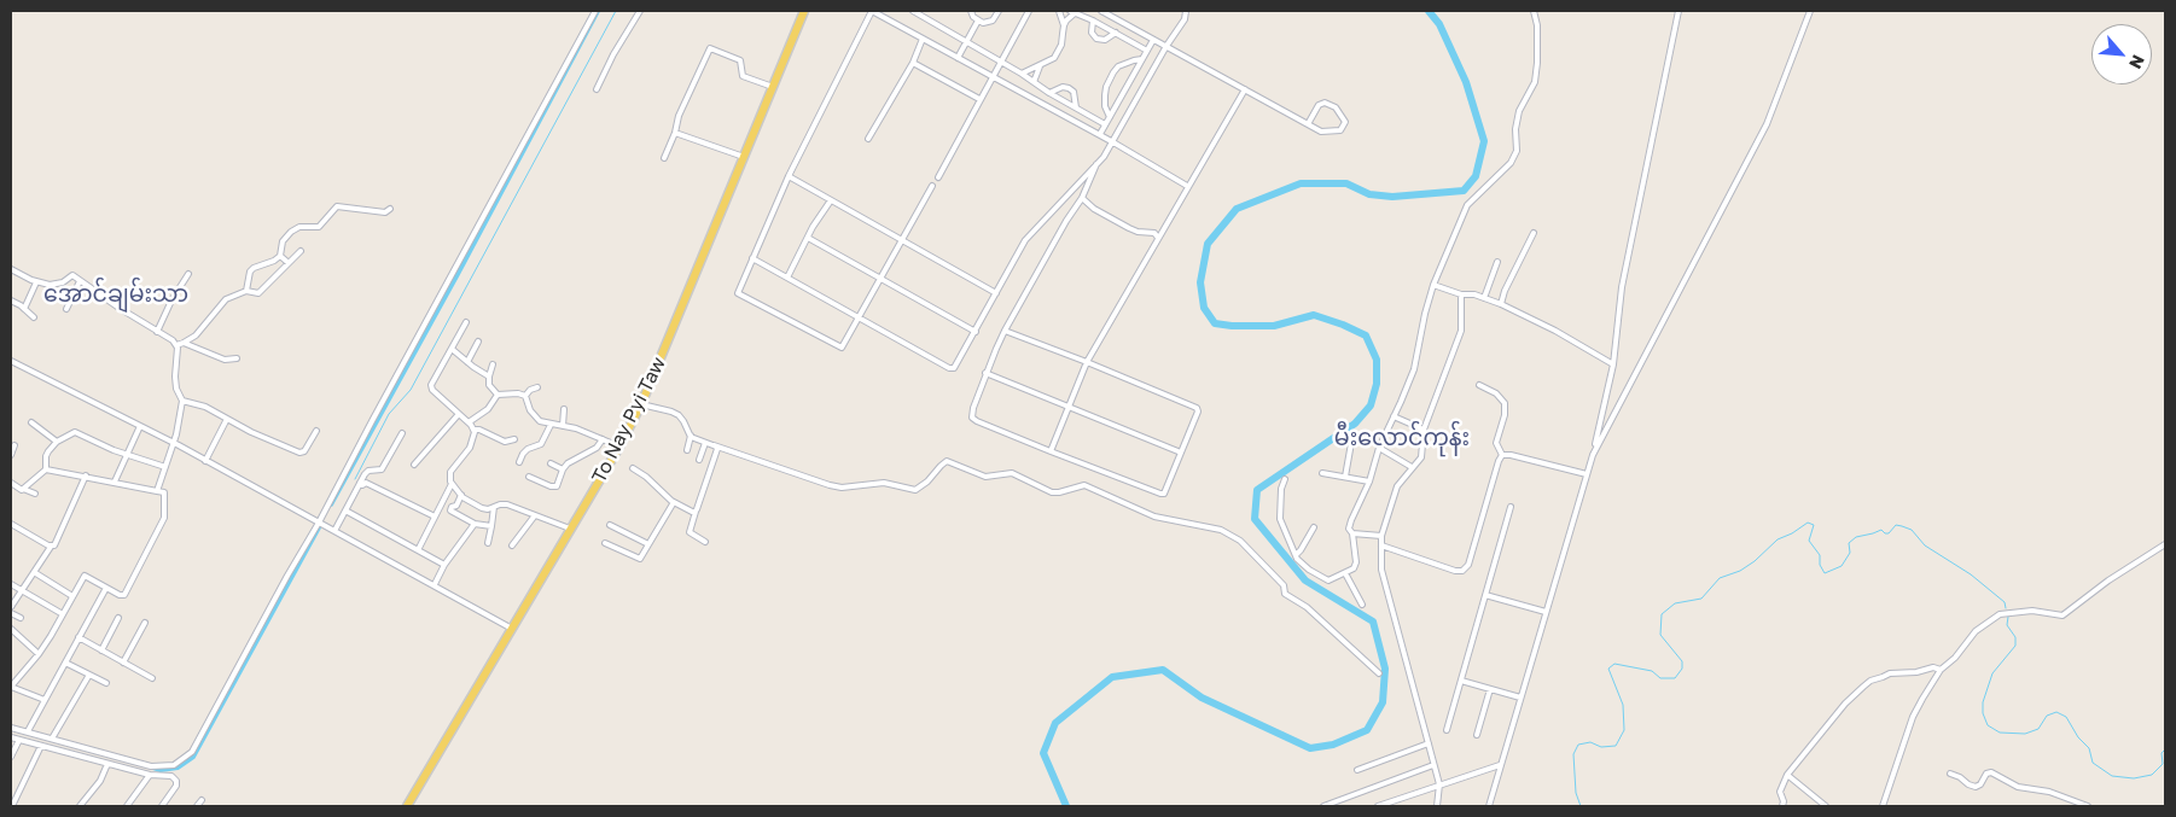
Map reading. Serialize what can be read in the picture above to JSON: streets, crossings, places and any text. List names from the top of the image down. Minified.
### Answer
{"streets":{"main road":["To Nay Pyi Taw"]},"districts":["အောင်ချမ်းသာ","မီးလောင်ကုန်း"],"north":"bottom right"}
